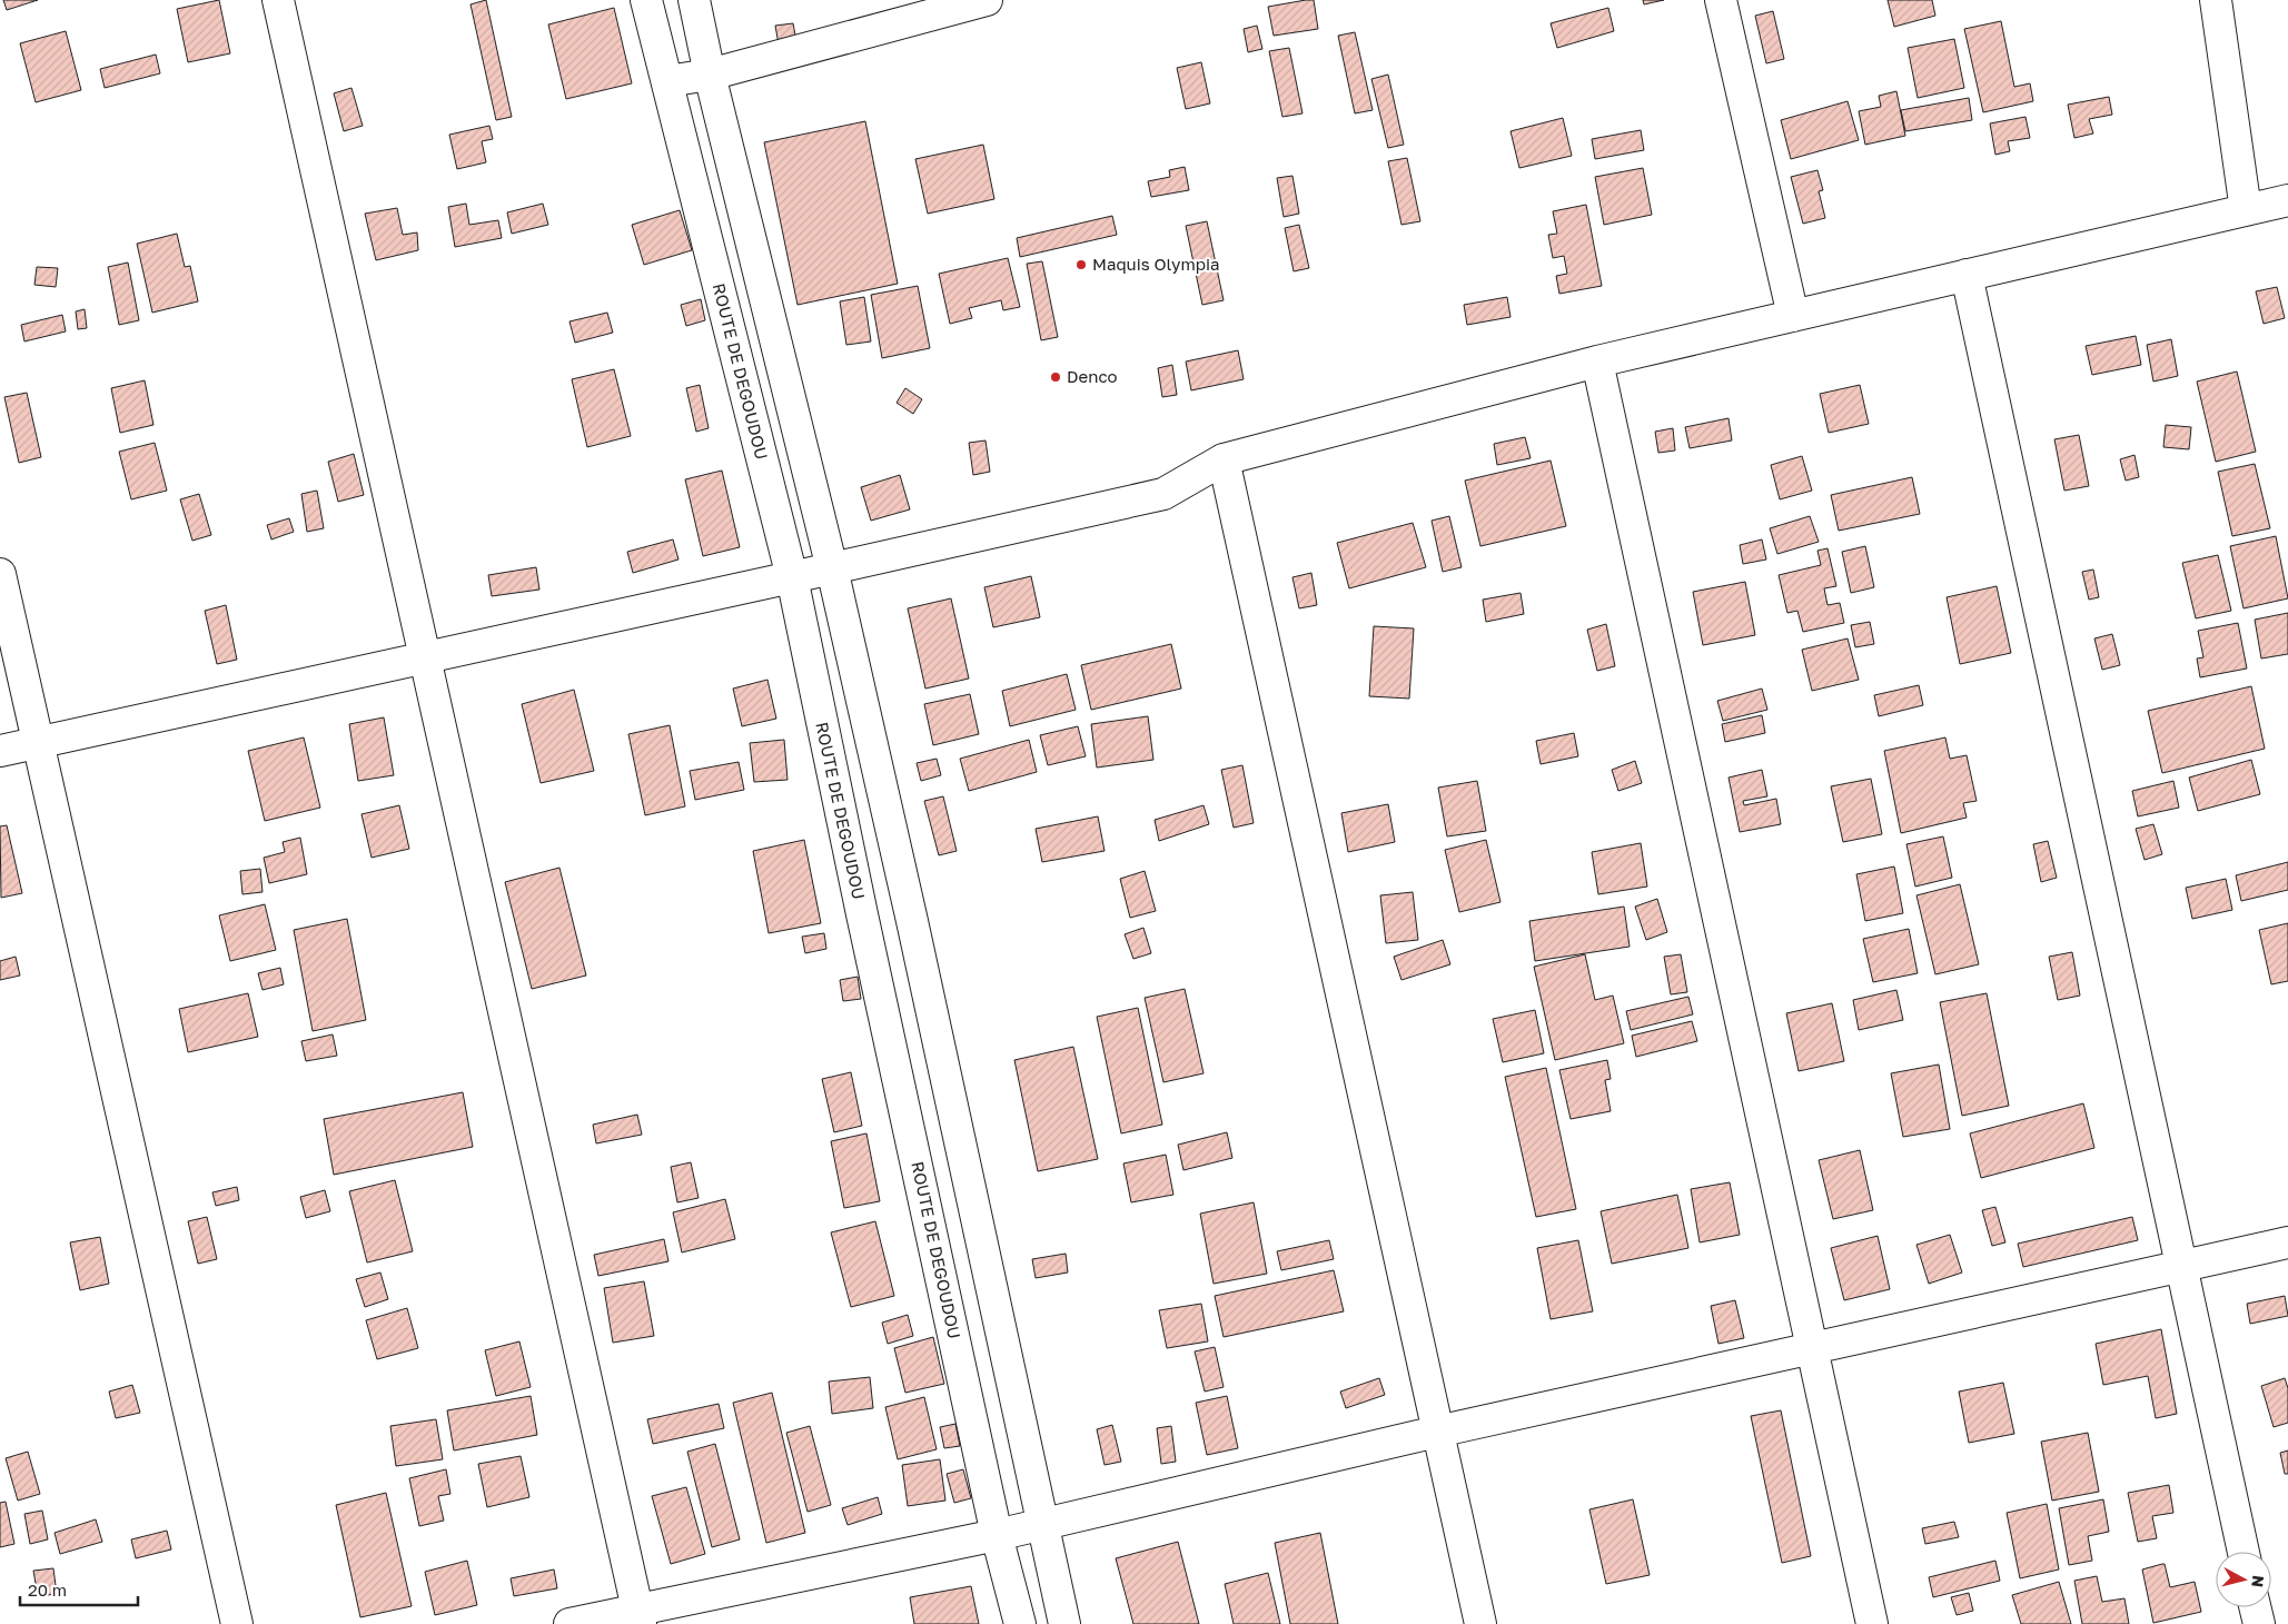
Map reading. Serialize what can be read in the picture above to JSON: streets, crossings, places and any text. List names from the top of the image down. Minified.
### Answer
{"streets":{"street":["ROUTE DE DEGOUDOU"]},"places":["Maquis Olympia","Denco"],"scale_bar":"20 m","north":"right"}
